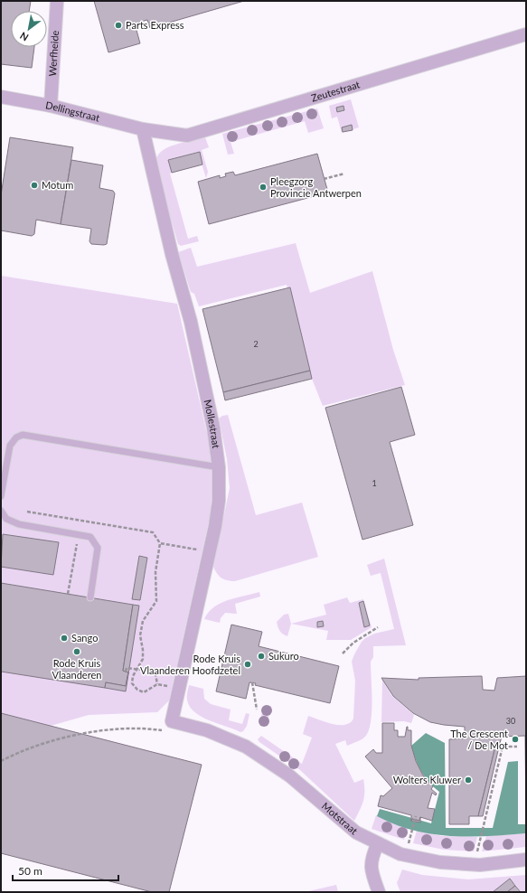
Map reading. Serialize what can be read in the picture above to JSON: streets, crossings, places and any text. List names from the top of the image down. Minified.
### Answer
{"streets":{"street":["Werfheide","Zeutestraat","Dellingstraat","Mollestraat","Motstraat"]},"crossings":[["Werfheide","Dellingstraat"],["Zeutestraat","Dellingstraat"],["Zeutestraat","Mollestraat"],["Dellingstraat","Mollestraat"],["Mollestraat","Motstraat"]],"places":["Parts Express","Motum","Pleegzorg Provincie Antwerpen","Sango","Rode Kruis Vlaanderen","Sukuro","Rode Kruis Vlaanderen Hoofdzetel","The Crescent / De Mot","Wolters Kluwer"],"house_numbers":["2","1","30"],"scale_bar":"50 m","north":"bottom left"}
